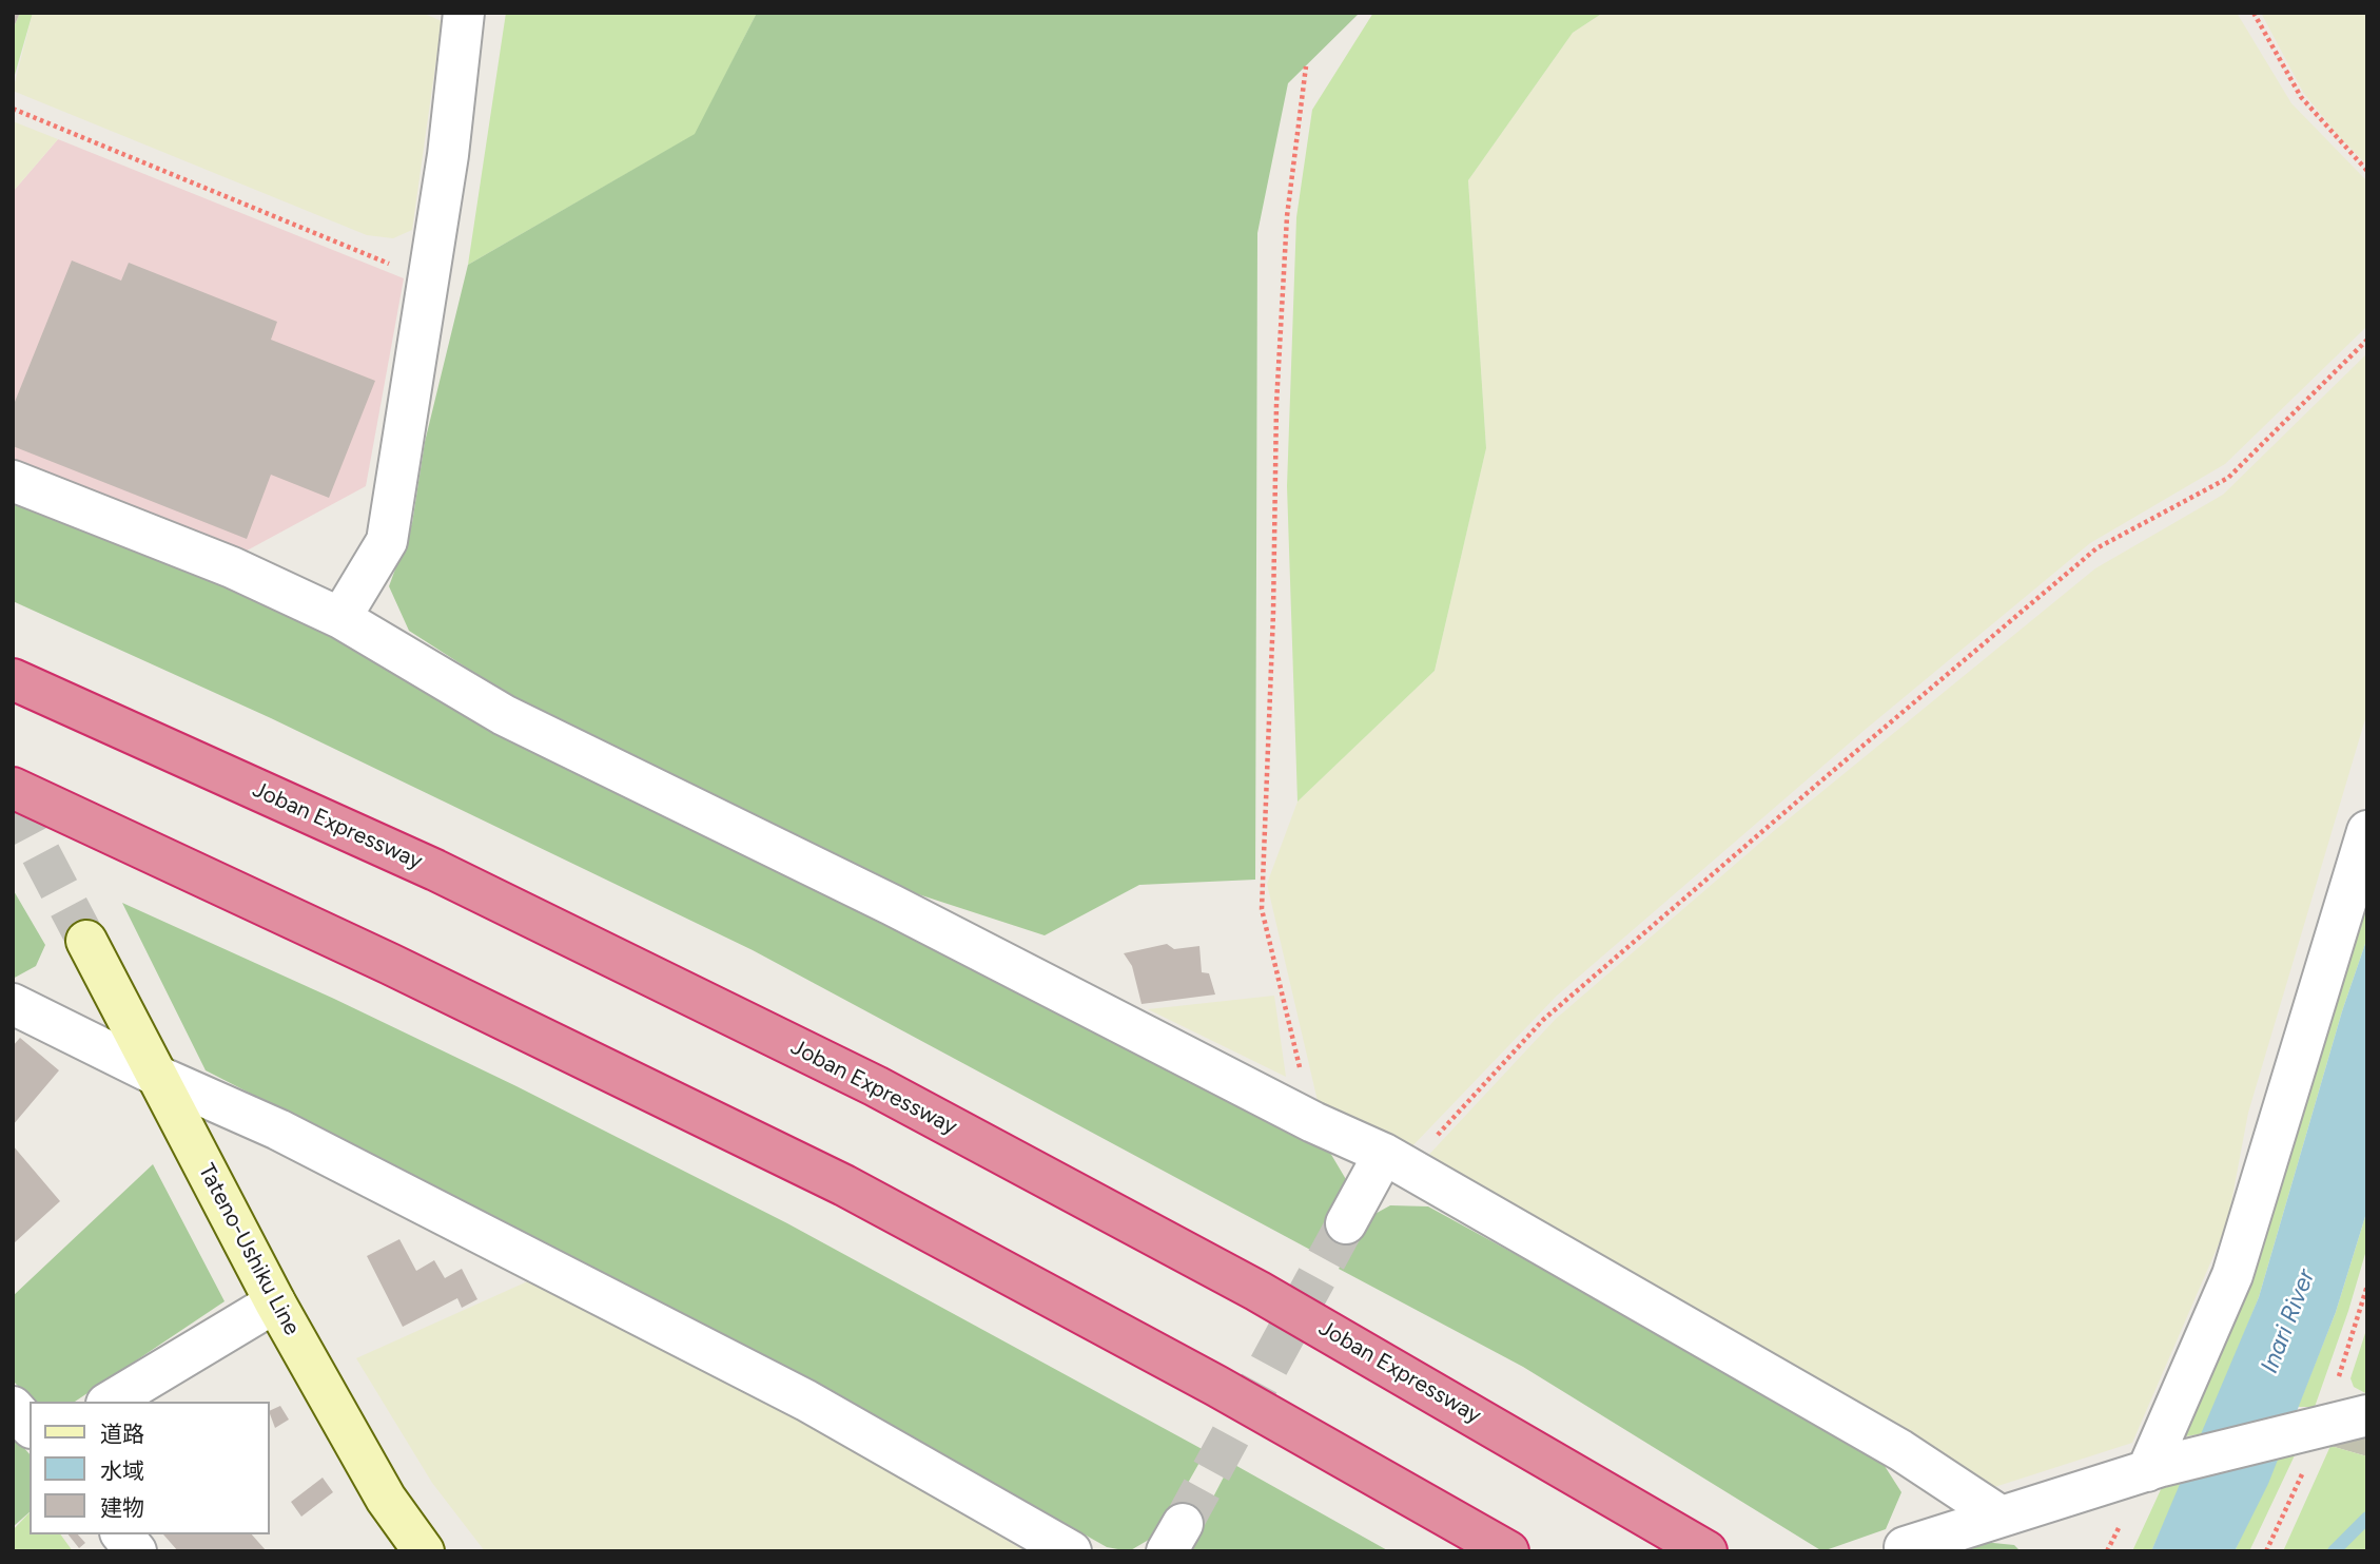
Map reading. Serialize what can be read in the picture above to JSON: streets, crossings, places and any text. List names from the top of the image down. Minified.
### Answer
{"streets":{"highway":["Joban Expressway"],"main road":["Tateno-Ushiku Line"]},"water":["Inari River"],"legend":["道路","水域","建物"]}
